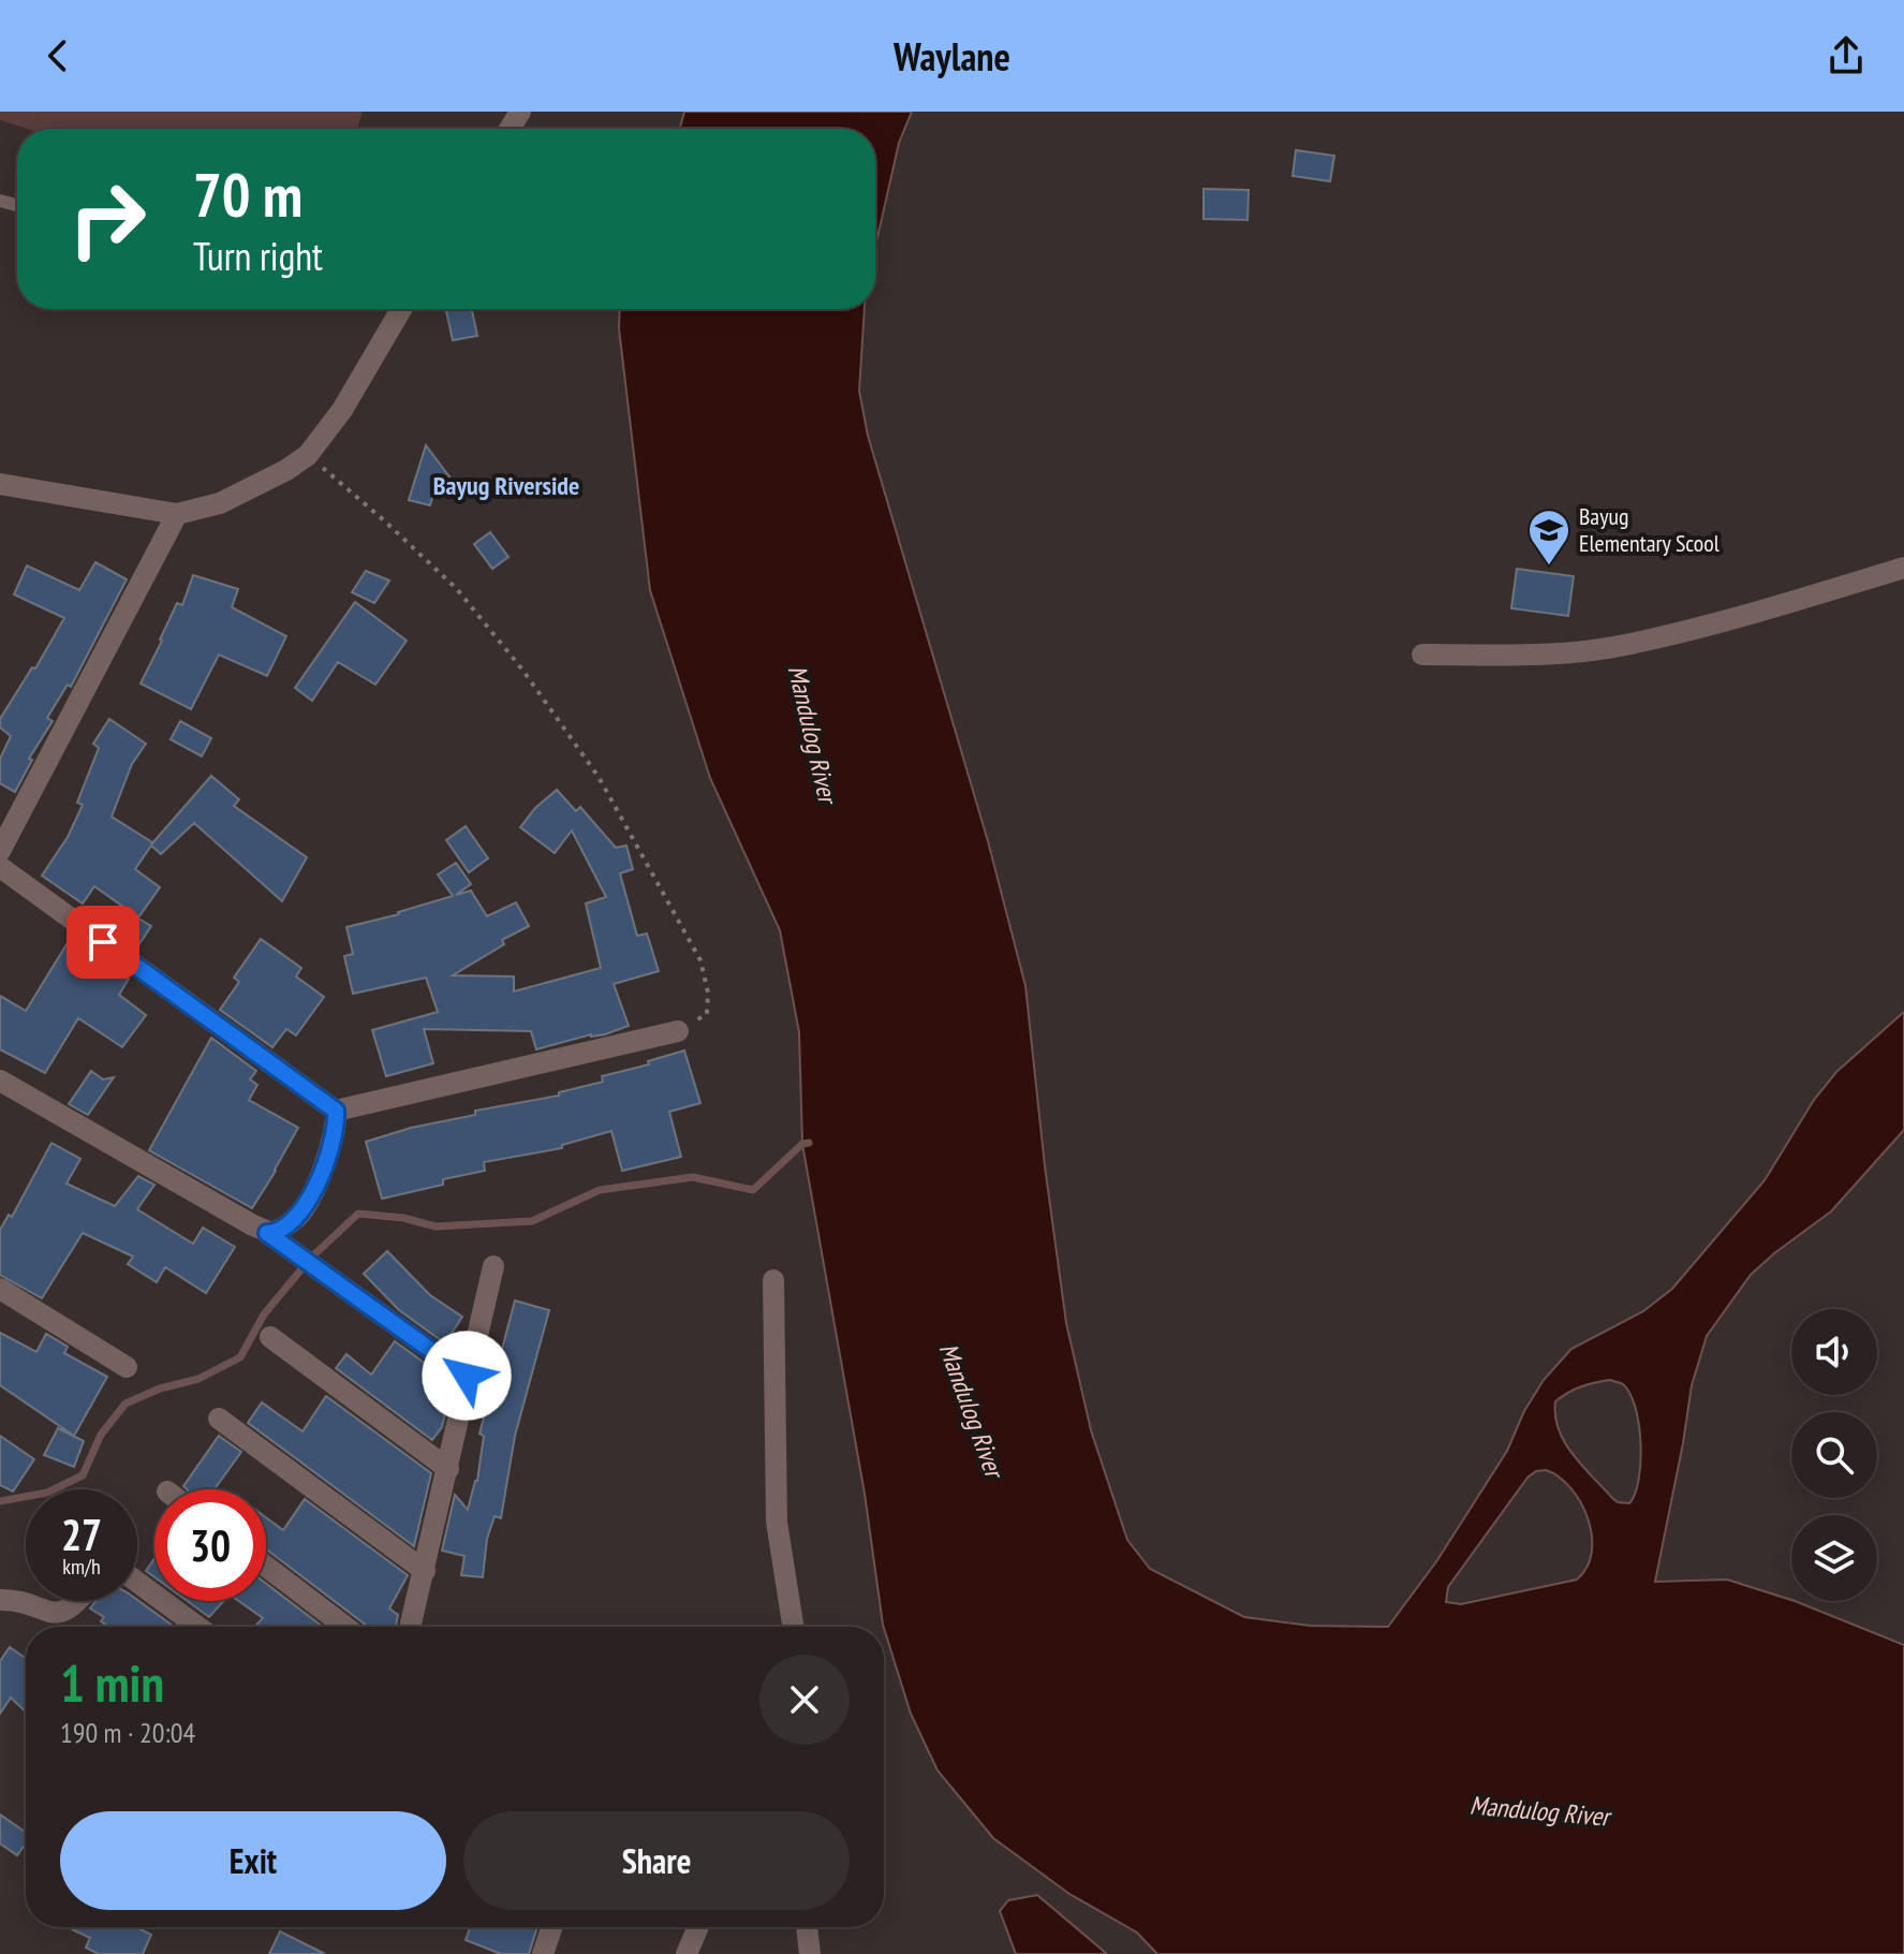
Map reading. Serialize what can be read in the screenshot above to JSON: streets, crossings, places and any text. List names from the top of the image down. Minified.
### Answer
{"districts":["Bayug Riverside"],"water":["Mandulog River"],"places":{"school or university":["Bayug Elementary Scool"]},"page":{"header":"Waylane","turn":["70 m","Turn right"],"speed":"27 km/h","limit":"30","heading":["1 min","190 m · 20:04"],"buttons":["Exit","Share"]}}
